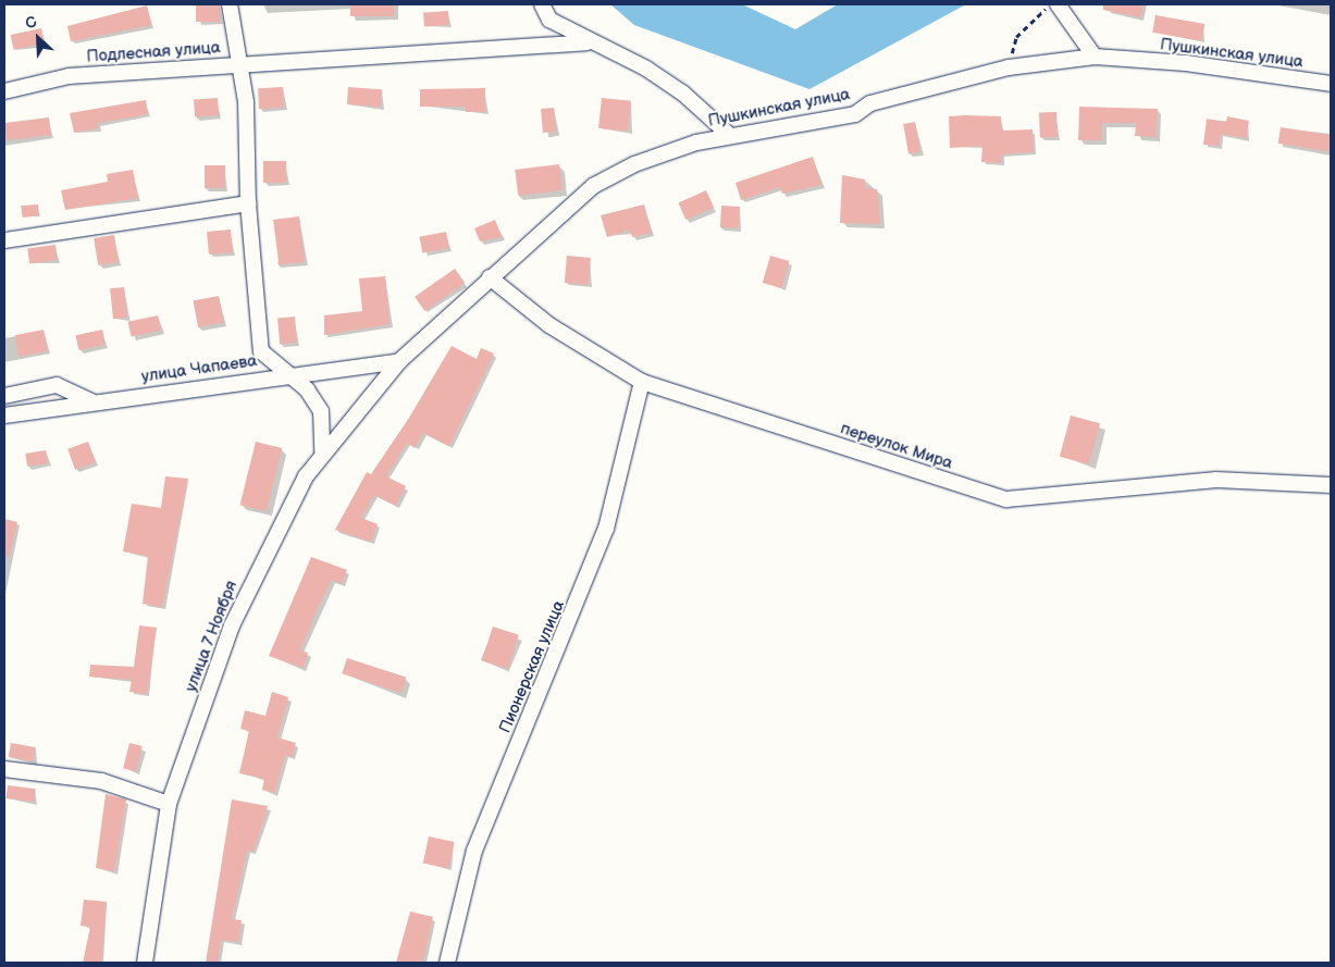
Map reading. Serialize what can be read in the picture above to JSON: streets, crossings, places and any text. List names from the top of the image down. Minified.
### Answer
{"streets":{"street":["Подлесная улица","Пушкинская улица","улица Чапаева","переулок Мира","улица 7 Ноября","Пионерская улица"]},"crossings":[["Пушкинская улица","улица Чапаева"],["Пушкинская улица","переулок Мира"],["Пушкинская улица","улица 7 Ноября"],["улица Чапаева","улица 7 Ноября"],["переулок Мира","Пионерская улица"]],"north":"top left"}
